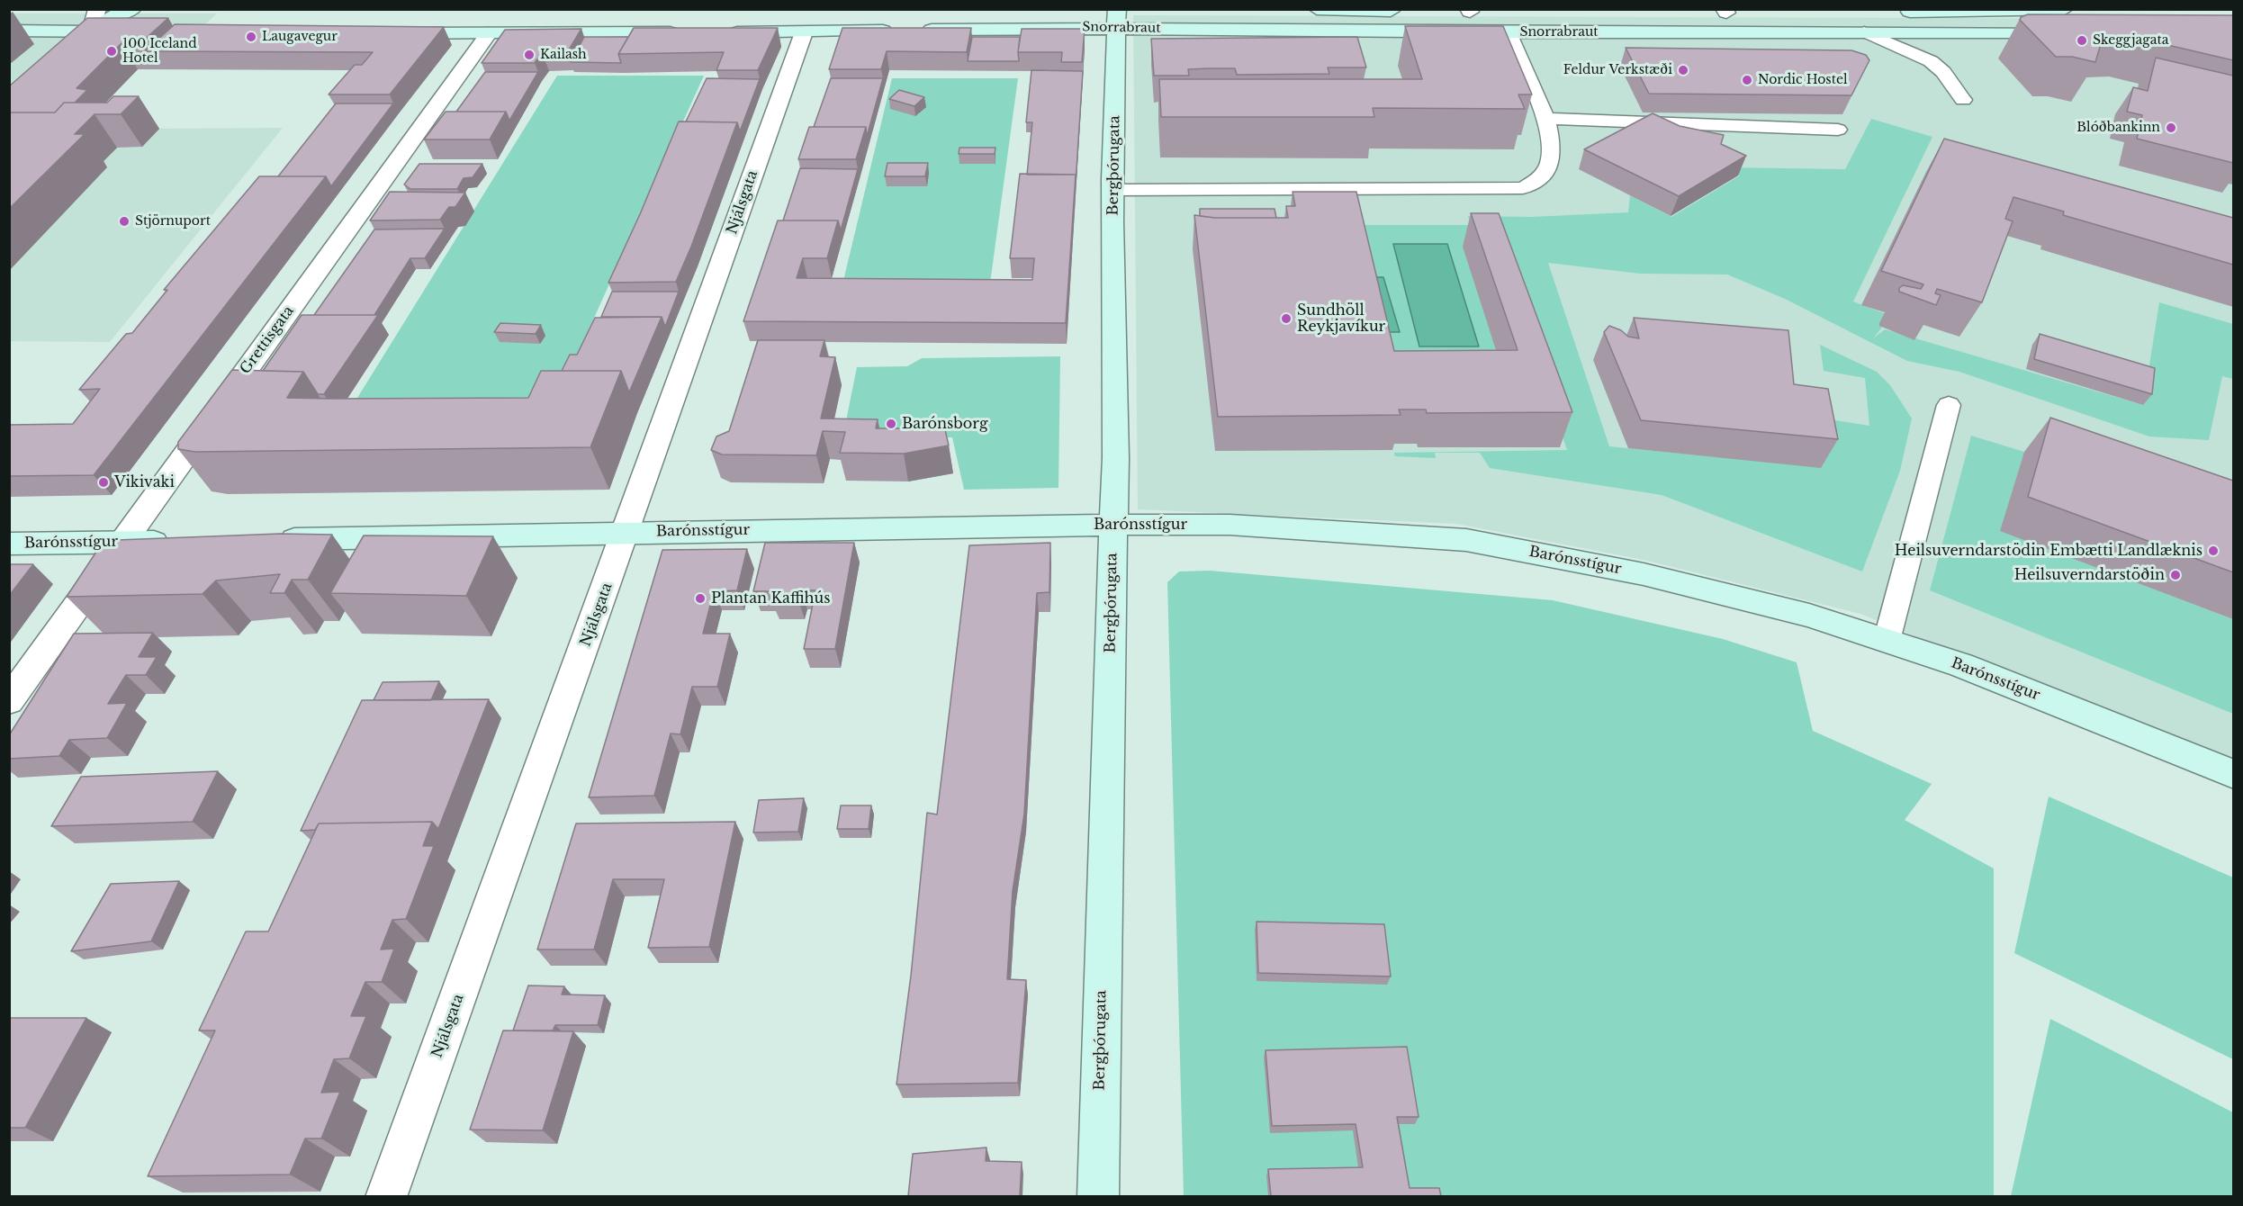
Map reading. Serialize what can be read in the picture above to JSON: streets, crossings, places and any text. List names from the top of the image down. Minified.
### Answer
{"streets":{"street":["Snorrabraut","Bergþórugata","Njálsgata","Grettisgata","Barónsstígur"]},"crossings":[["Snorrabraut","Bergþórugata"],["Snorrabraut","Njálsgata"],["Bergþórugata","Barónsstígur"],["Njálsgata","Barónsstígur"],["Grettisgata","Barónsstígur"]],"places":["Laugavegur","Skeggjagata","100 Iceland Hotel","Kailash","Feldur Verkstæði","Nordic Hostel","Blóðbankinn","Stjörnuport","Sundhöll Reykjavíkur","Barónsborg","Vikivaki","Heilsuverndarstödin Embætti Landlæknis","Heilsuverndarstöðin","Plantan Kaffihús"]}
